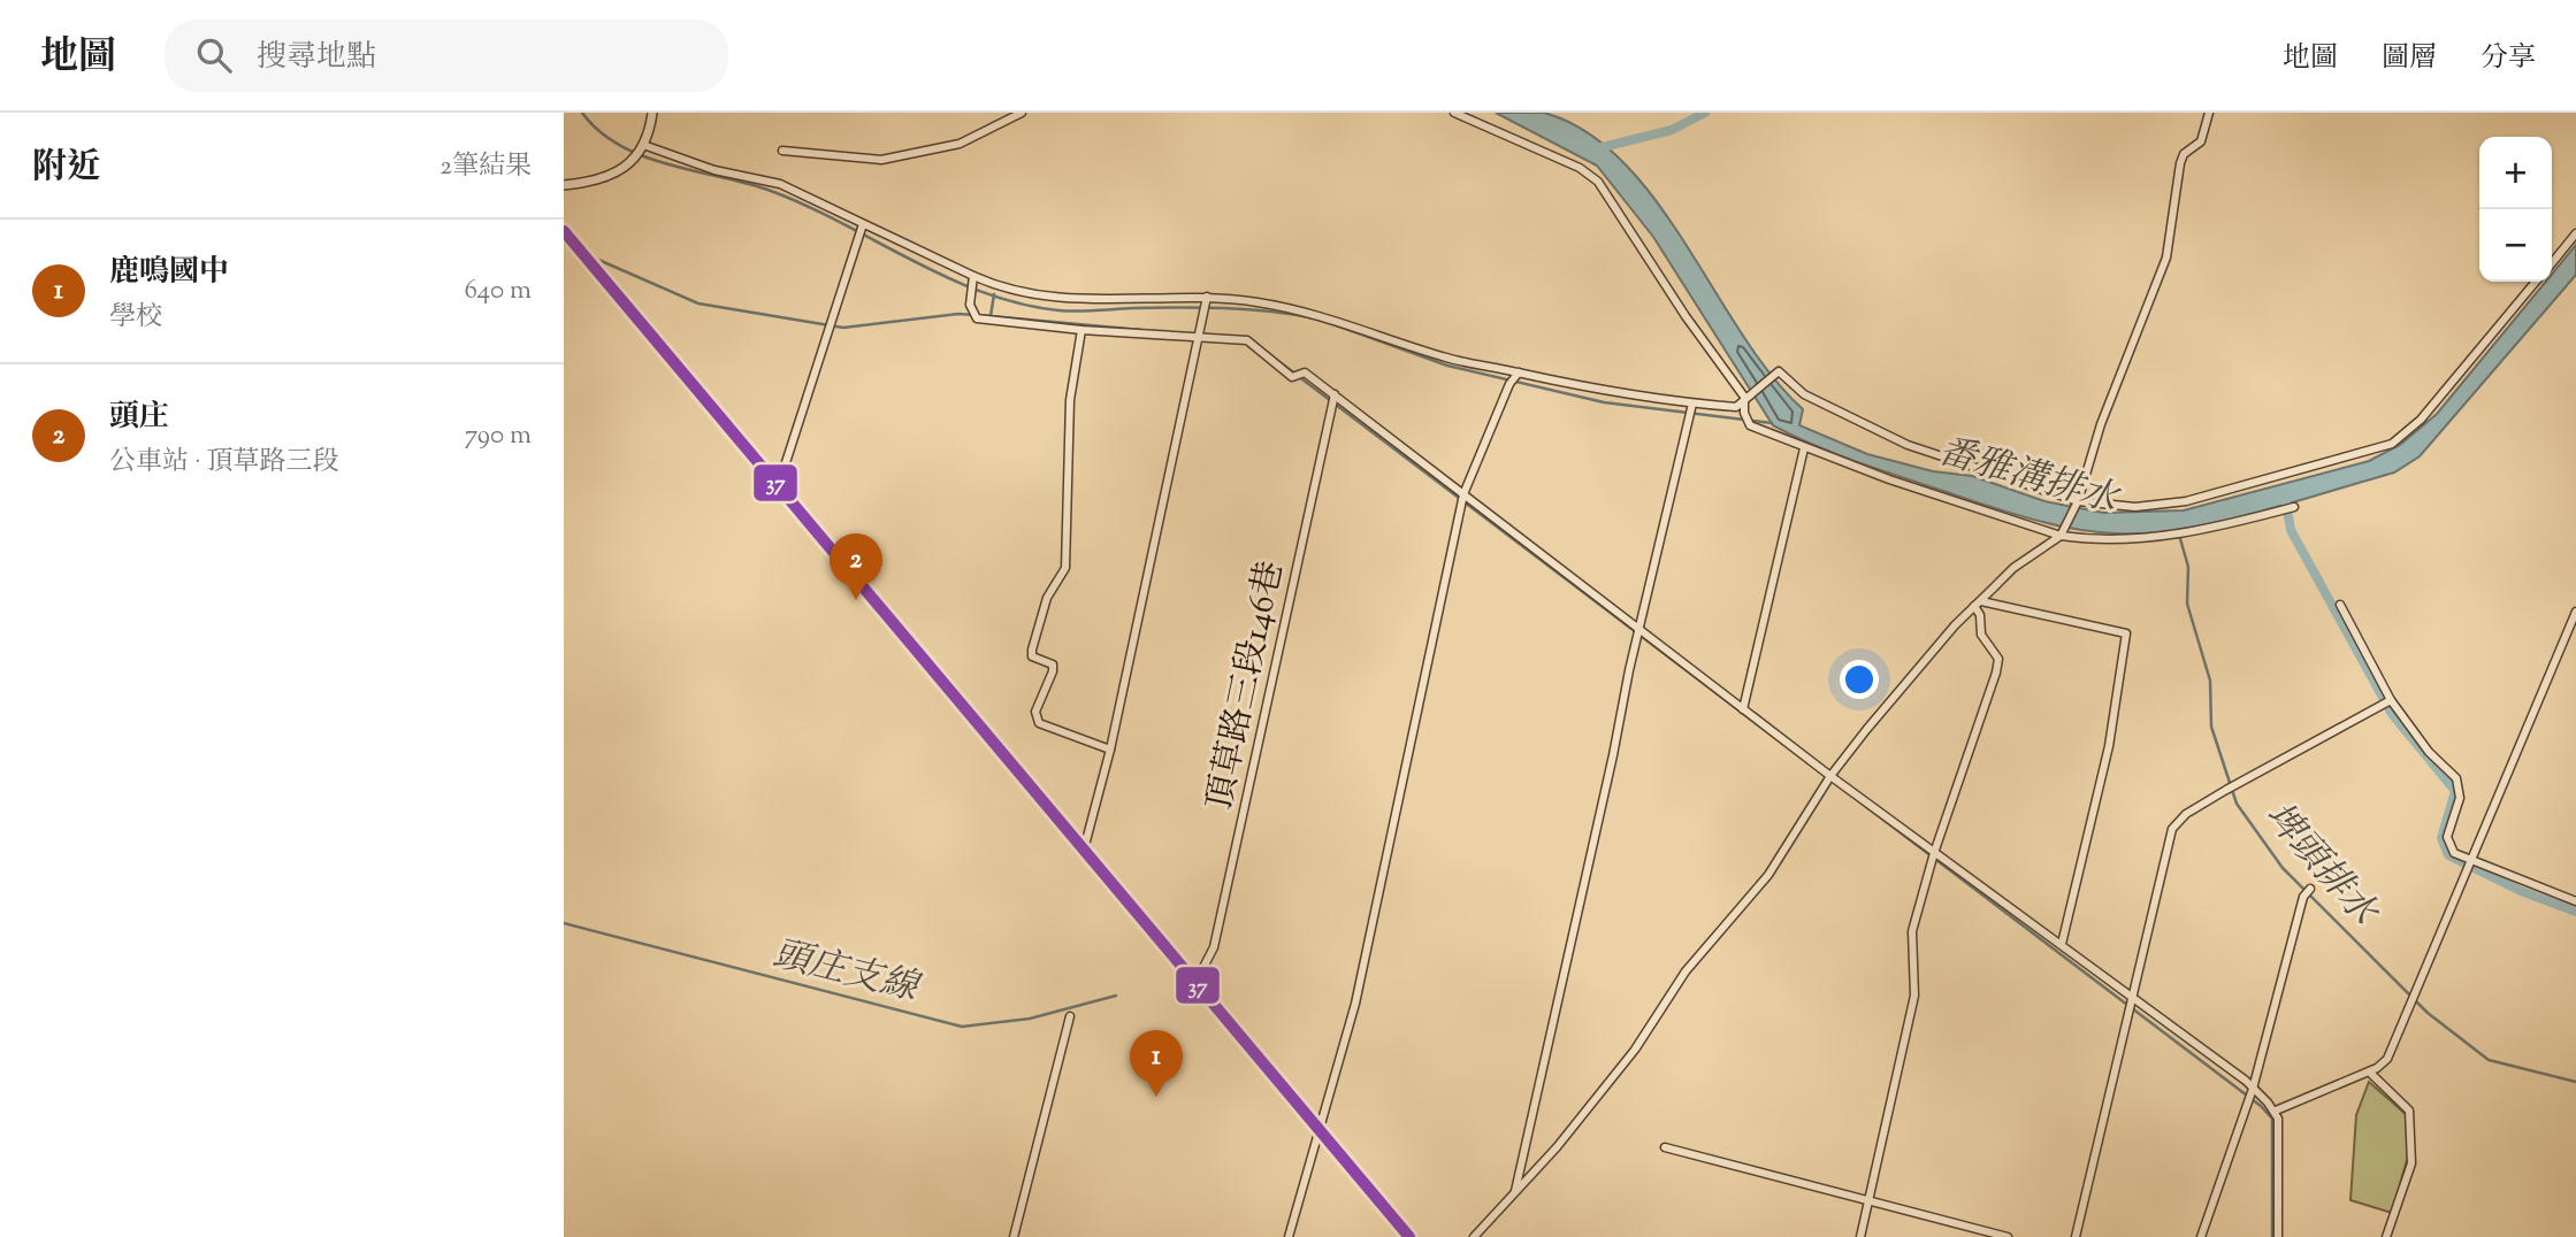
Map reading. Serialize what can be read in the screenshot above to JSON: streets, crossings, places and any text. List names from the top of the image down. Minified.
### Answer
{"streets":{"street":["頂草路三段146巷"]},"water":["番雅溝排水","埤頭排水","頭庄支線"],"lines":["transit line 37"],"page":{"header":"地圖","search":"搜尋地點","nav":["地圖","圖層","分享"],"heading":["附近","2筆結果"],"map_buttons":["+","−"],"list":[{"mark":"1","name":"鹿鳴國中","note":"學校","value":"640 m"},{"mark":"2","name":"頭庄","note":"公車站 · 頂草路三段","value":"790 m"}],"pins":["2","1"]}}
